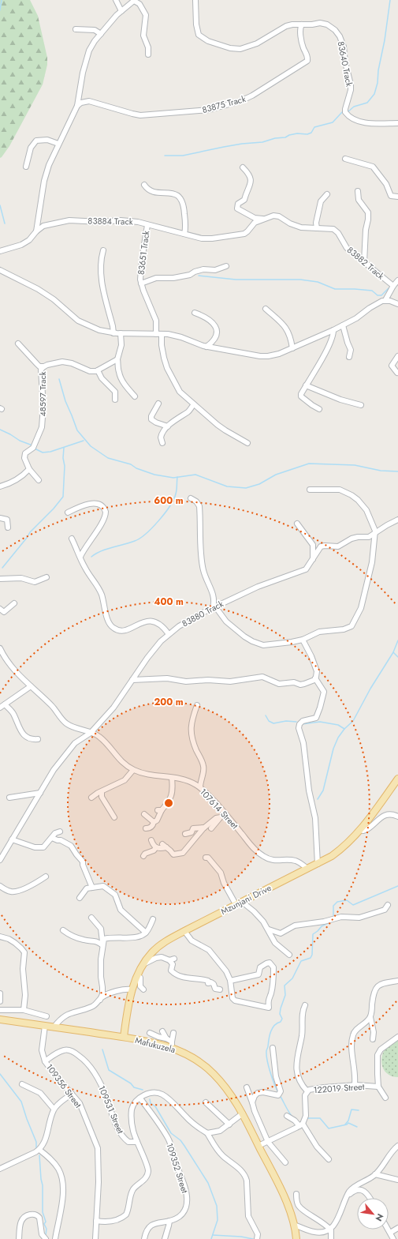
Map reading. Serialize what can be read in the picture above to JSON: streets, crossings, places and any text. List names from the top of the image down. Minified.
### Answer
{"streets":{"main road":["Mzunjani Drive","Mafukuzela"],"street":["83640 Track","83875 Track","83884 Track","83651 Track","83882 Track","48597 Track","83880 Track","107614 Street","109356 Street","122019 Street","109531 Street","109352 Street"]},"crossings":[["83640 Track","83875 Track"],["83884 Track","83651 Track"],["83884 Track","83882 Track"],["83880 Track","107614 Street"],["107614 Street","Mzunjani Drive"],["Mzunjani Drive","Mafukuzela"],["Mafukuzela","109356 Street"],["109356 Street","109531 Street"]],"north":"bottom right","rings":["600 m","400 m","200 m"]}
